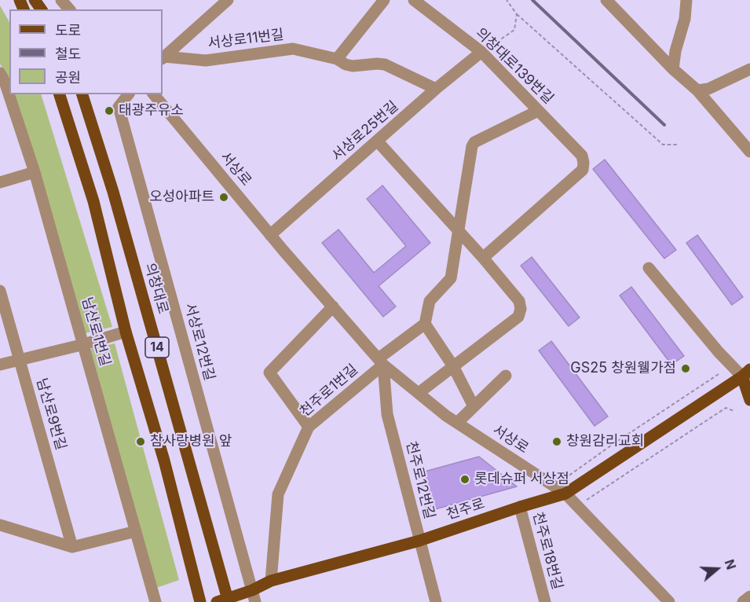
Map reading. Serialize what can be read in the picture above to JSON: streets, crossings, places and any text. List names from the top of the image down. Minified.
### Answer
{"streets":{"main road":["의창대로","14","천주로"],"street":["서상로11번길","의창대로139번길","서상로25번길","서상로","남산로1번길","서상로12번길","천주로1번길","남산로9번길","천주로12번길","천주로18번길"]},"crossings":[["서상로11번길","서상로25번길"],["의창대로139번길","서상로25번길"],["서상로25번길","서상로"],["서상로","천주로1번길"],["서상로","천주로12번길"],["서상로","천주로"],["의창대로","천주로"],["서상로12번길","천주로"],["천주로1번길","천주로12번길"],["천주로1번길","천주로"],["천주로12번길","천주로"],["천주로","천주로18번길"]],"places":["태광주유소","오성아파트","GS25 창원웰가점","참사랑병원 앞","창원감리교회","롯데슈퍼 서상점"],"legend":["도로","철도","공원"],"north":"right"}
